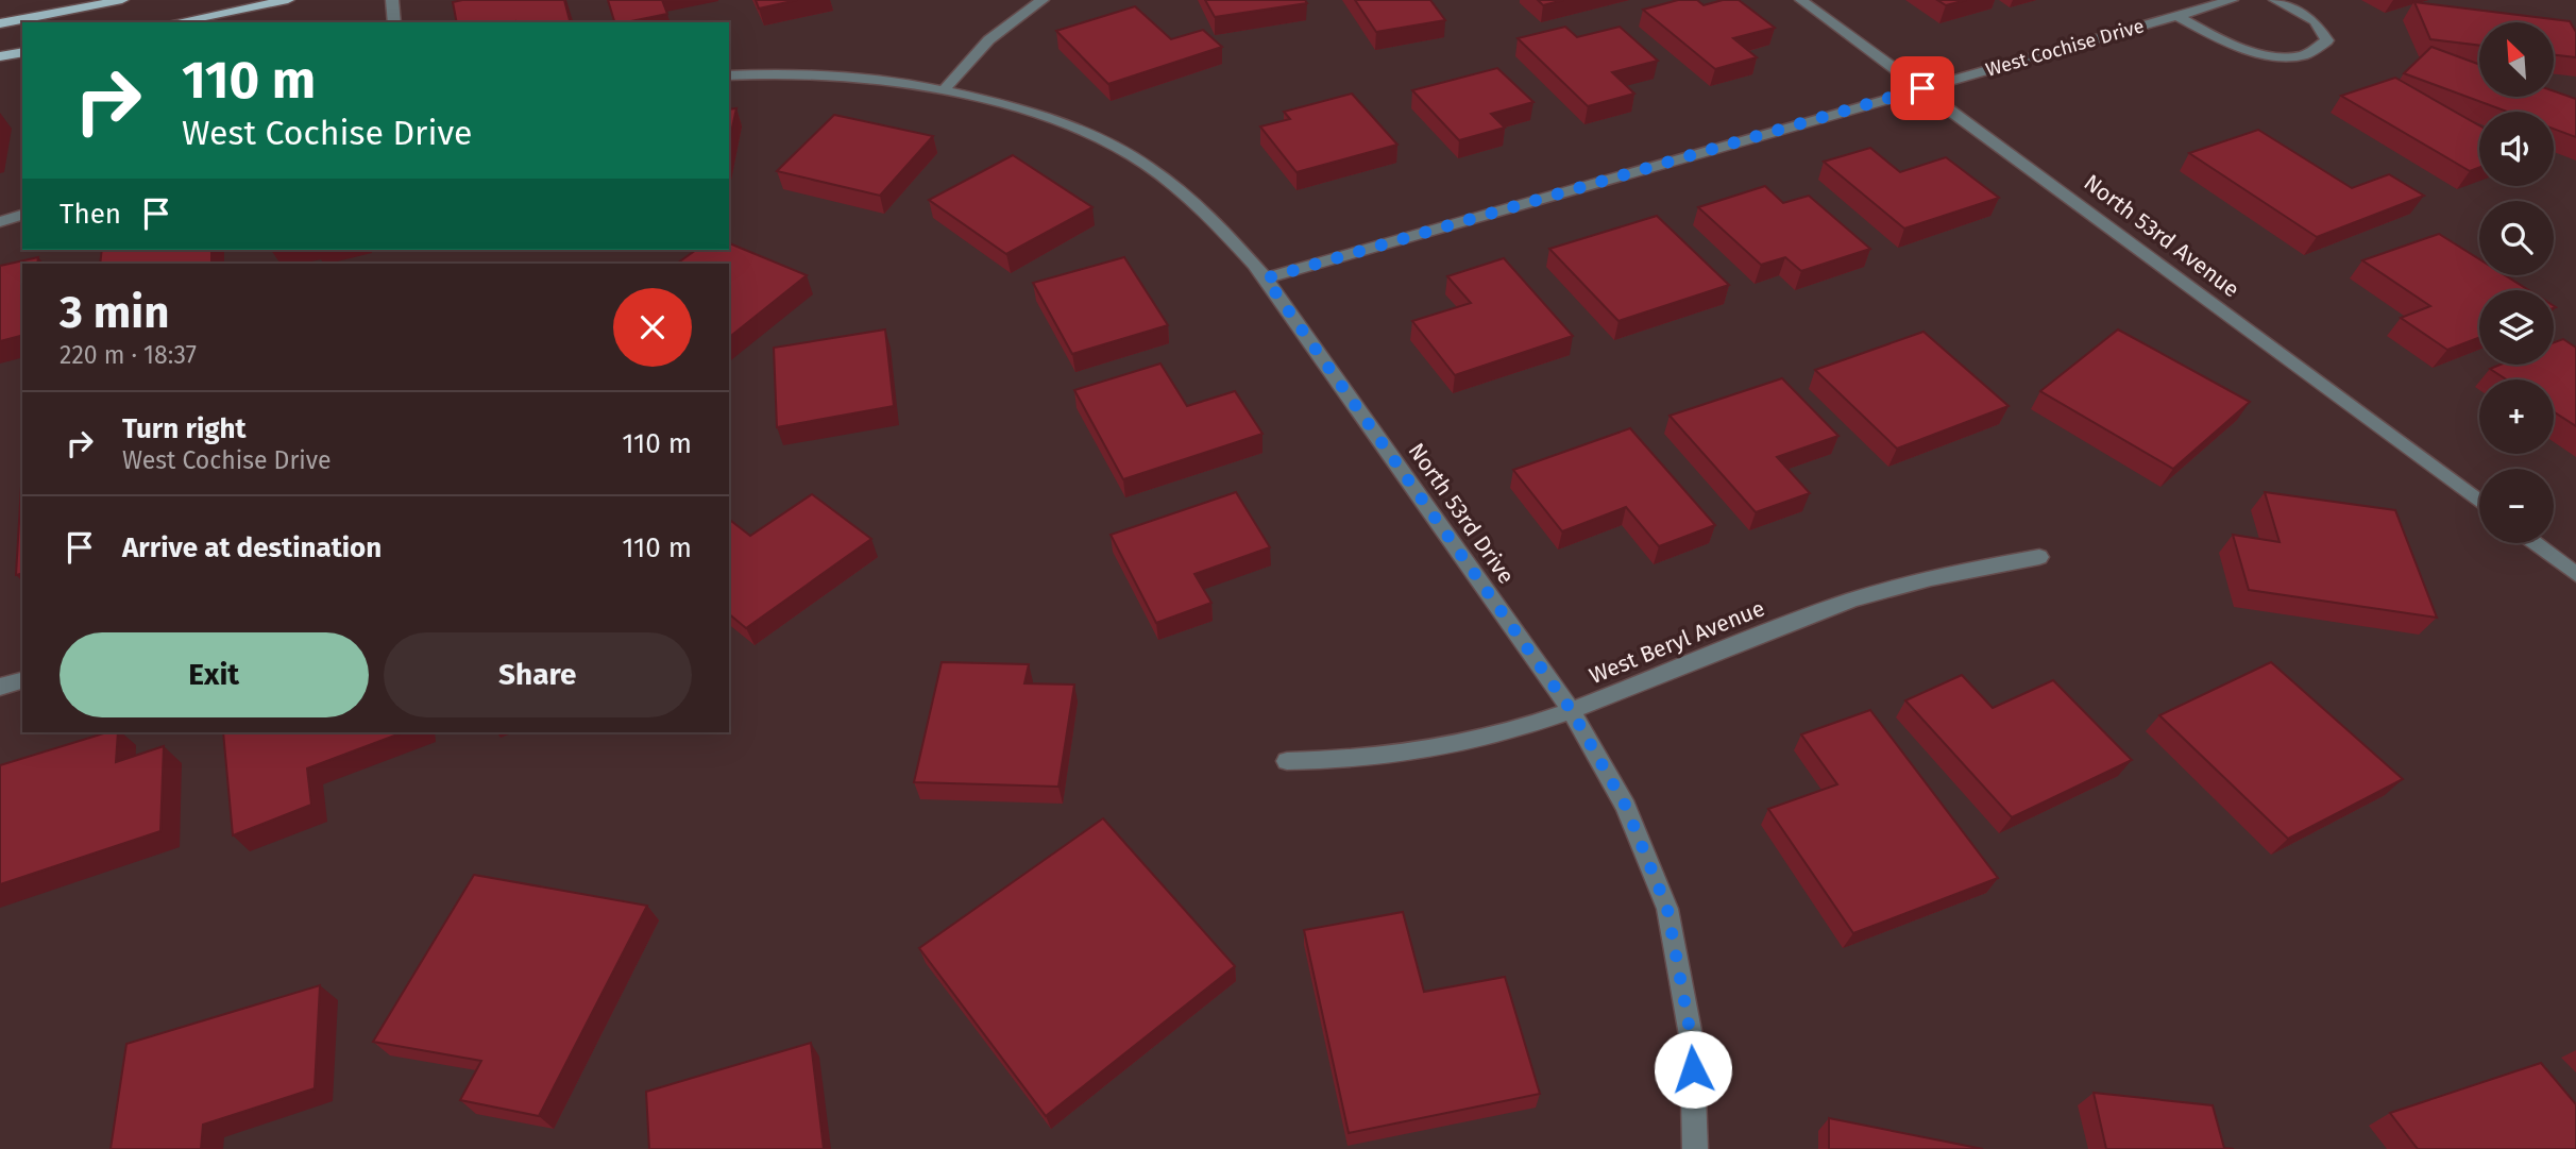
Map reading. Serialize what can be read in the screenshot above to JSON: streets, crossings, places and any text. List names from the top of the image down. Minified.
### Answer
{"streets":{"street":["West Cochise Drive","North 53rd Avenue","North 53rd Drive","West Beryl Avenue"]},"crossings":[["West Cochise Drive","North 53rd Avenue"],["West Cochise Drive","North 53rd Drive"],["North 53rd Drive","West Beryl Avenue"]],"north":"top left","page":{"map_buttons":["+","−"],"turn":["110 m","West Cochise Drive"],"then":"Then","heading":["3 min","220 m · 18:37"],"list":[{"name":"Turn right","note":"West Cochise Drive","value":"110 m"},{"name":"Arrive at destination","value":"110 m"}],"buttons":["Exit","Share"]}}
